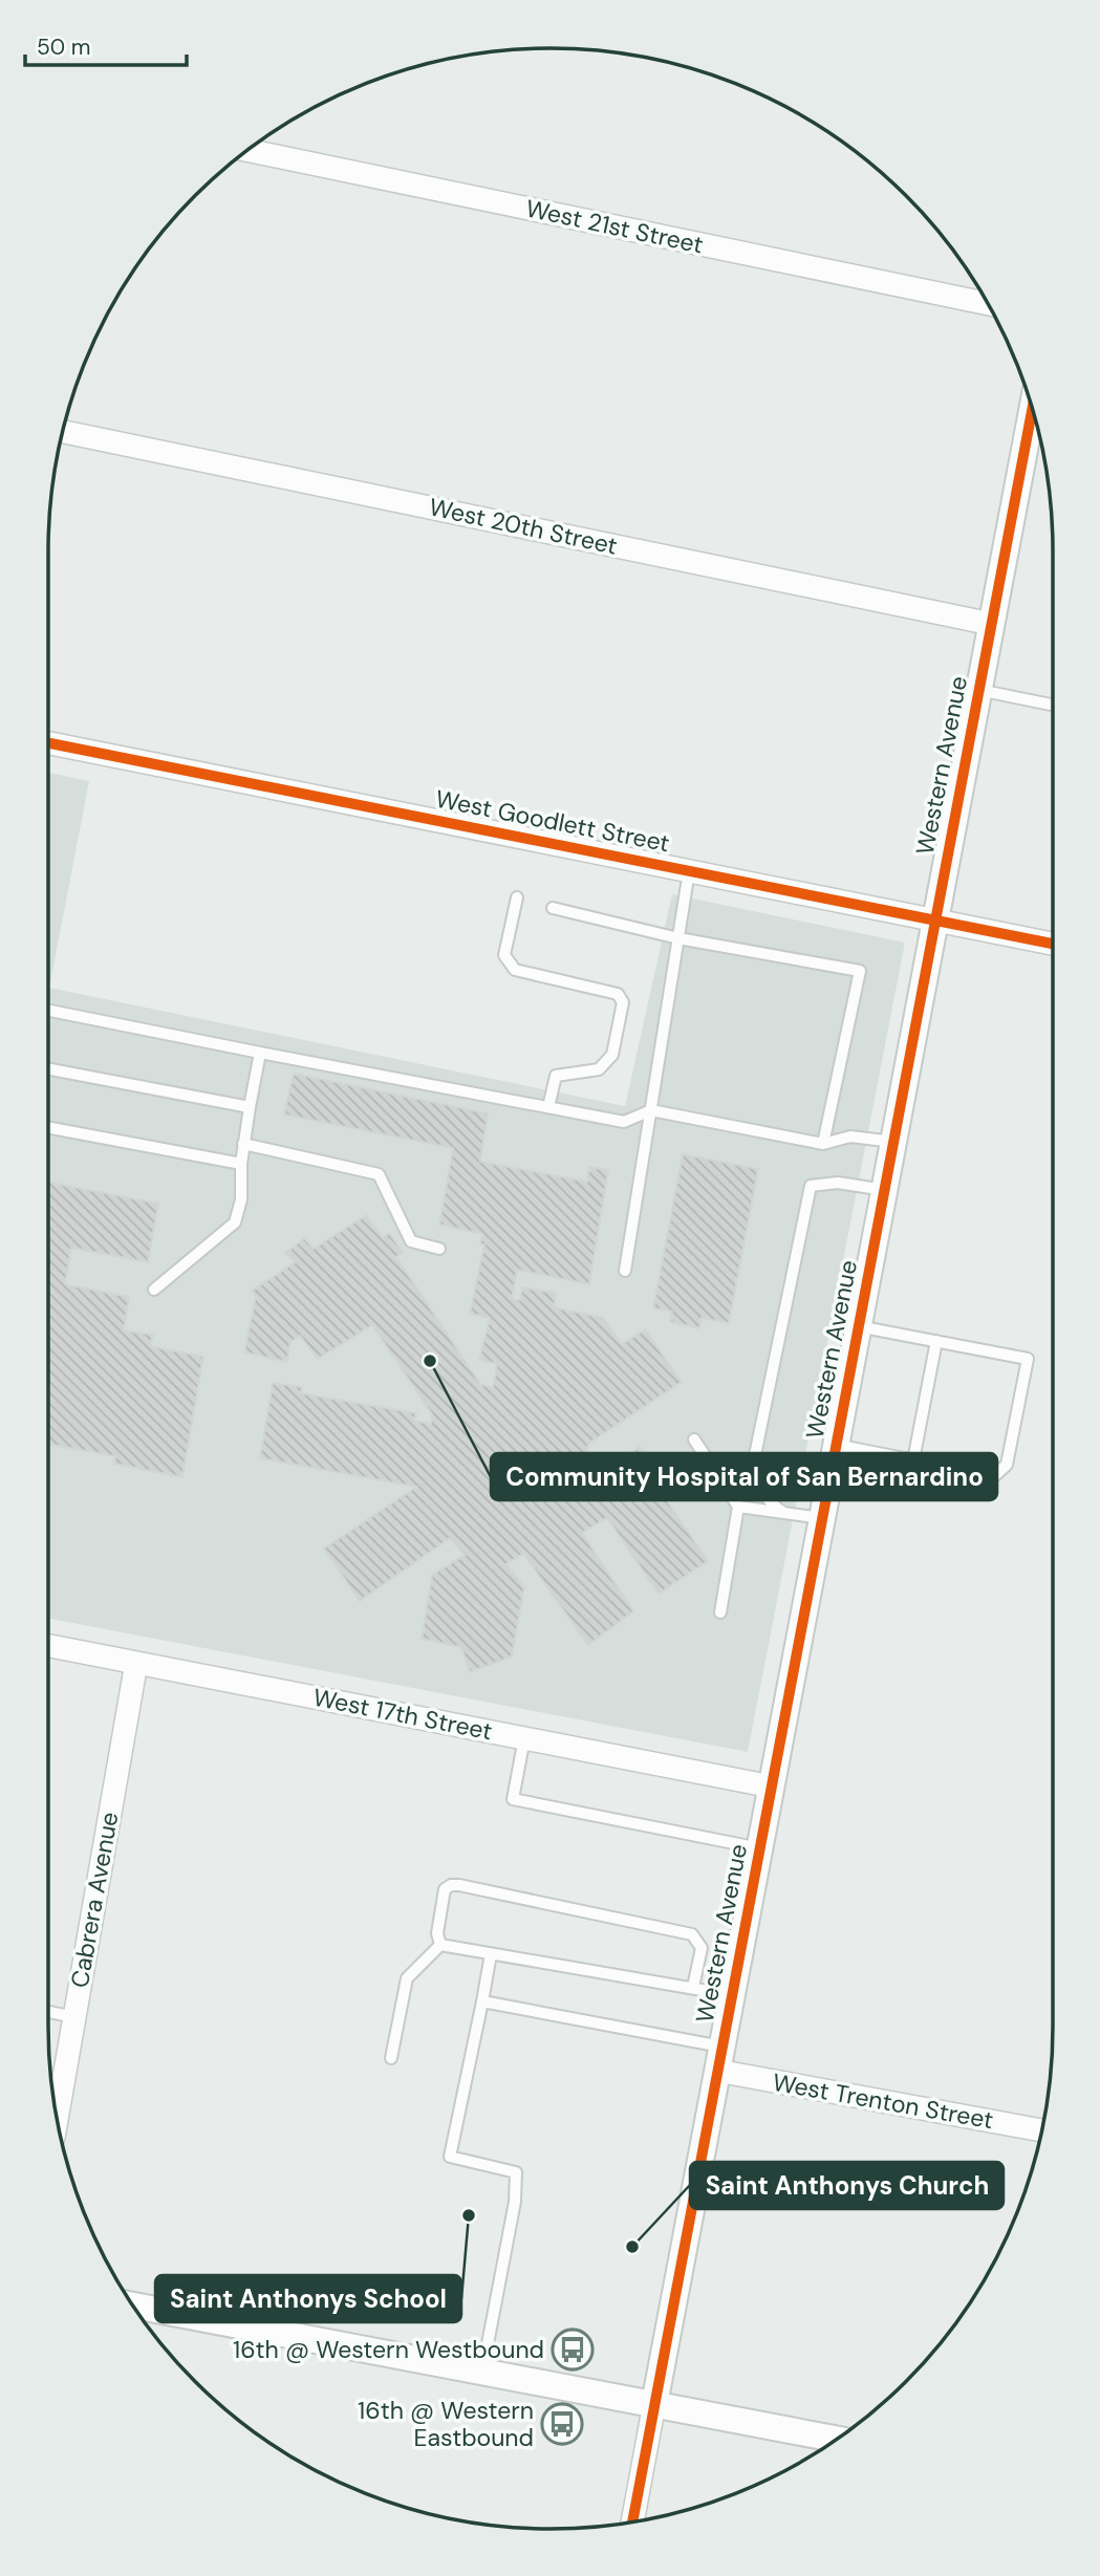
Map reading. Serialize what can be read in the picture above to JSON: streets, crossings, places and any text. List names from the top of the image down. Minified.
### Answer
{"streets":{"street":["West 21st Street","West 20th Street","Western Avenue","West Goodlett Street","West 17th Street","Cabrera Avenue","West Trenton Street"]},"crossings":[["West 20th Street","Western Avenue"],["Western Avenue","West Goodlett Street"],["Western Avenue","West 17th Street"],["Western Avenue","West Trenton Street"],["West 17th Street","Cabrera Avenue"]],"places":{"other":["Community Hospital of San Bernardino","Saint Anthonys School","Saint Anthonys Church"],"bus stop":["16th @ Western Westbound","16th @ Western Eastbound"]},"scale_bar":"50 m"}
